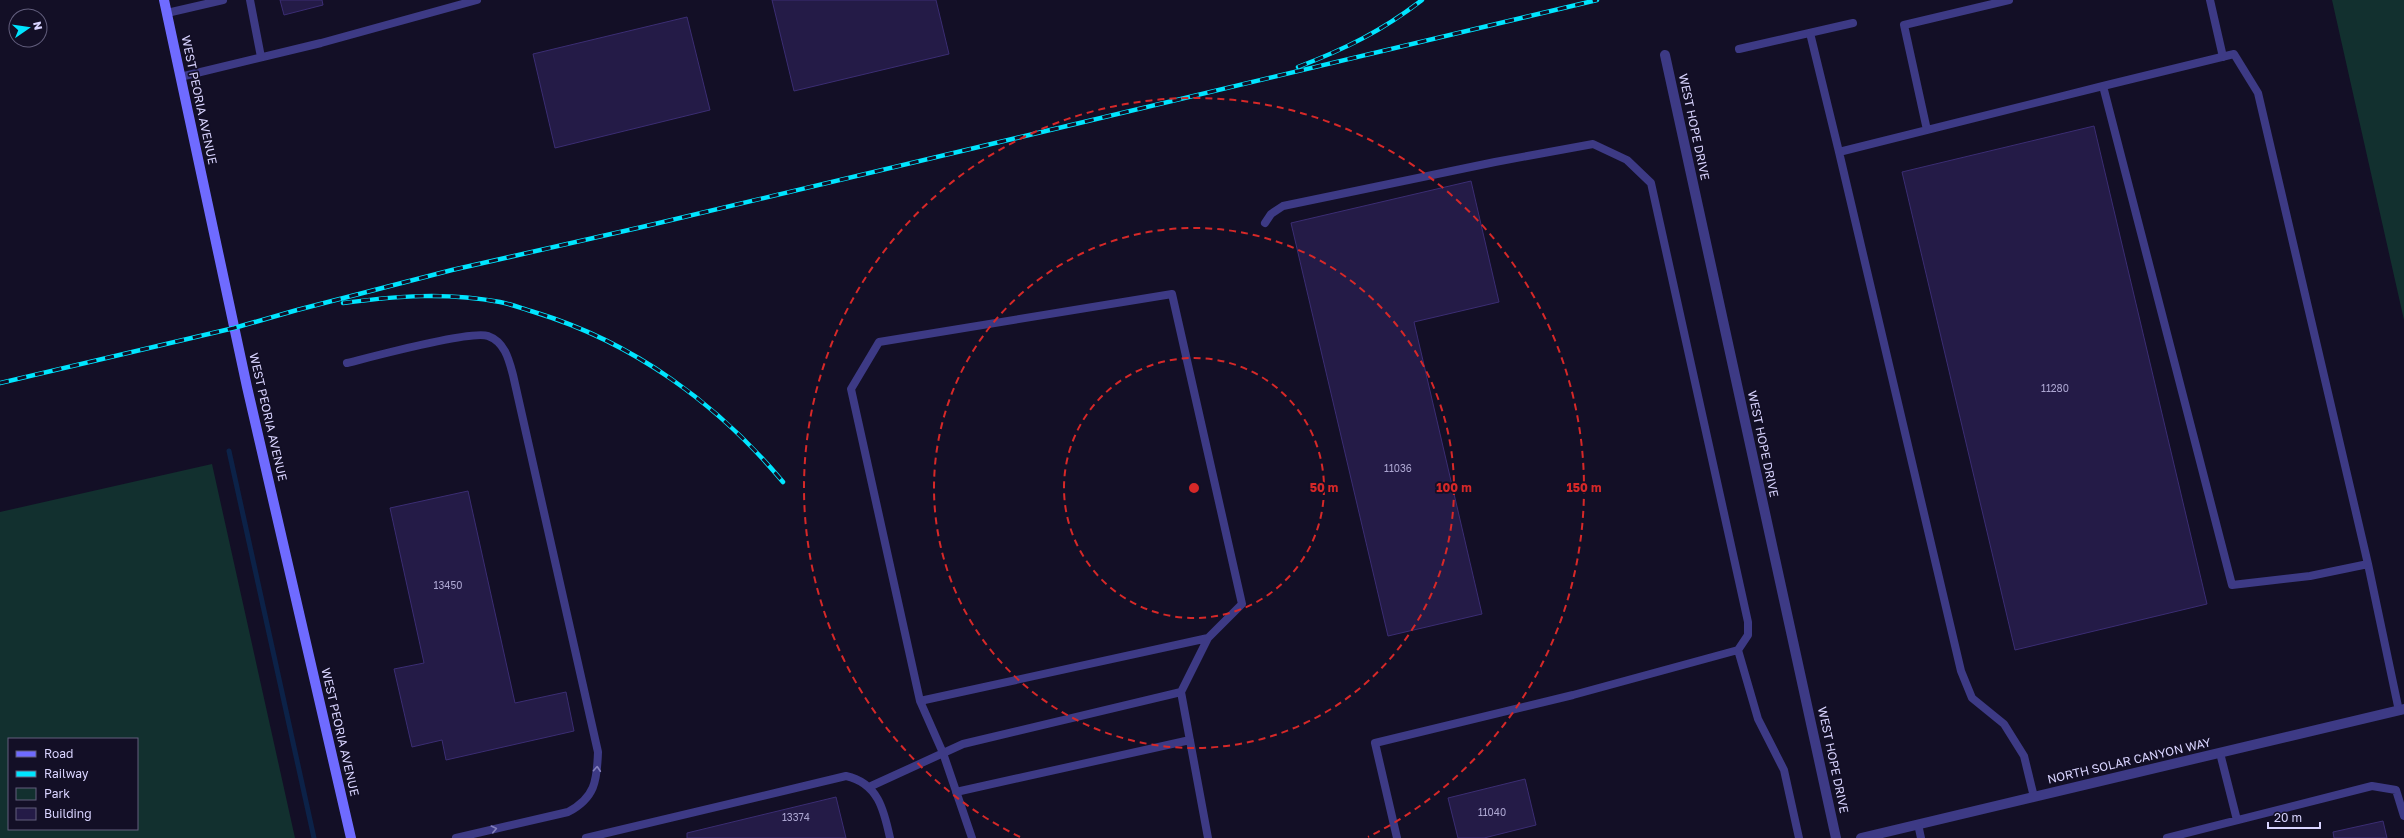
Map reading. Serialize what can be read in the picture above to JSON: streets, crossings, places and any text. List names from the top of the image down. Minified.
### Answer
{"streets":{"main road":["WEST PEORIA AVENUE"],"street":["WEST HOPE DRIVE","NORTH SOLAR CANYON WAY"]},"house_numbers":["11280","11036","13450","11040","13374"],"legend":["Road","Railway","Park","Building"],"scale_bar":"20 m","north":"right","rings":["50 m","100 m","150 m"]}
